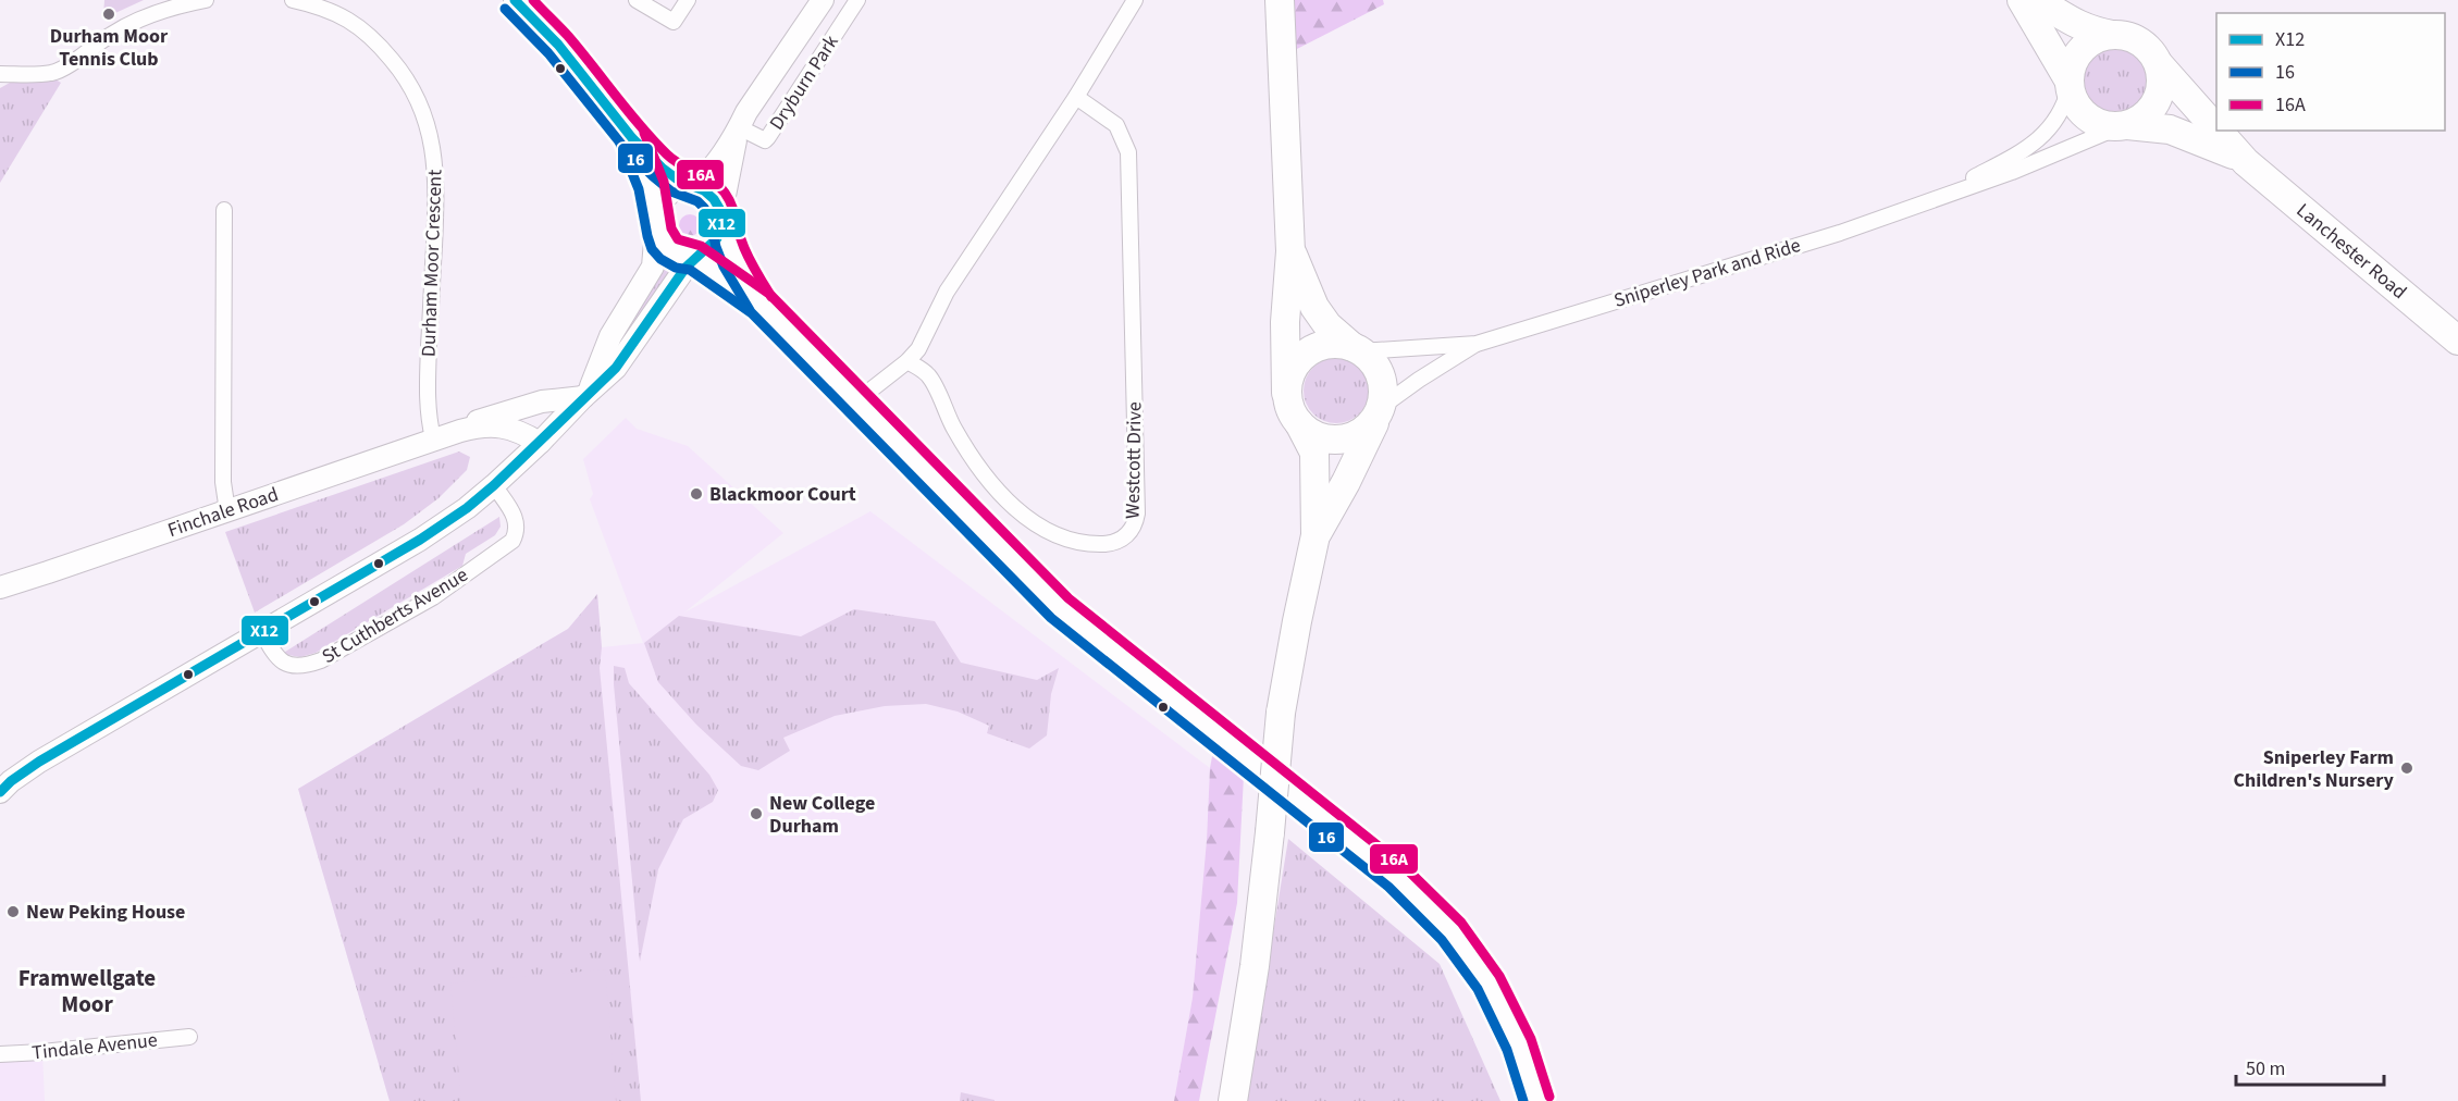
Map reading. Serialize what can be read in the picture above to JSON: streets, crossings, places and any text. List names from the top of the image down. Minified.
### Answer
{"streets":{"highway":["Lanchester Road"],"street":["Dryburn Park","Durham Moor Crescent","Sniperley Park and Ride","Westcott Drive","Finchale Road","St Cuthberts Avenue","Tindale Avenue"]},"crossings":[["Durham Moor Crescent","Finchale Road"]],"districts":["Framwellgate Moor"],"places":["Durham Moor Tennis Club","Blackmoor Court","Sniperley Farm Children's Nursery","New College Durham","New Peking House"],"lines":["transit line X12","transit line 16A","transit line 16"],"legend":["X12","16","16A"],"scale_bar":"50 m"}
